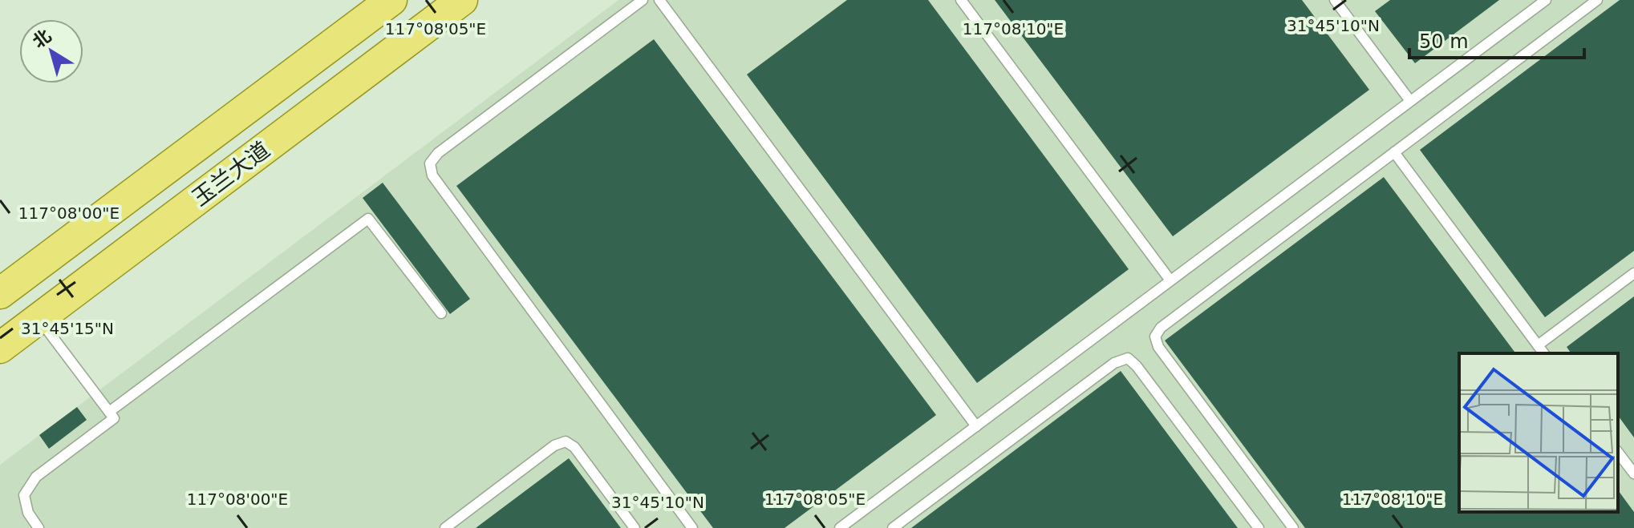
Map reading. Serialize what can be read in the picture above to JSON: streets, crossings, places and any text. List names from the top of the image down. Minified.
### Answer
{"streets":{"main road":["玉兰大道"]},"scale_bar":"50 m","north":"top left","coordinates":["31°45'10\"N","117°08'05\"E","117°08'10\"E","117°08'00\"E","31°45'15\"N"]}
